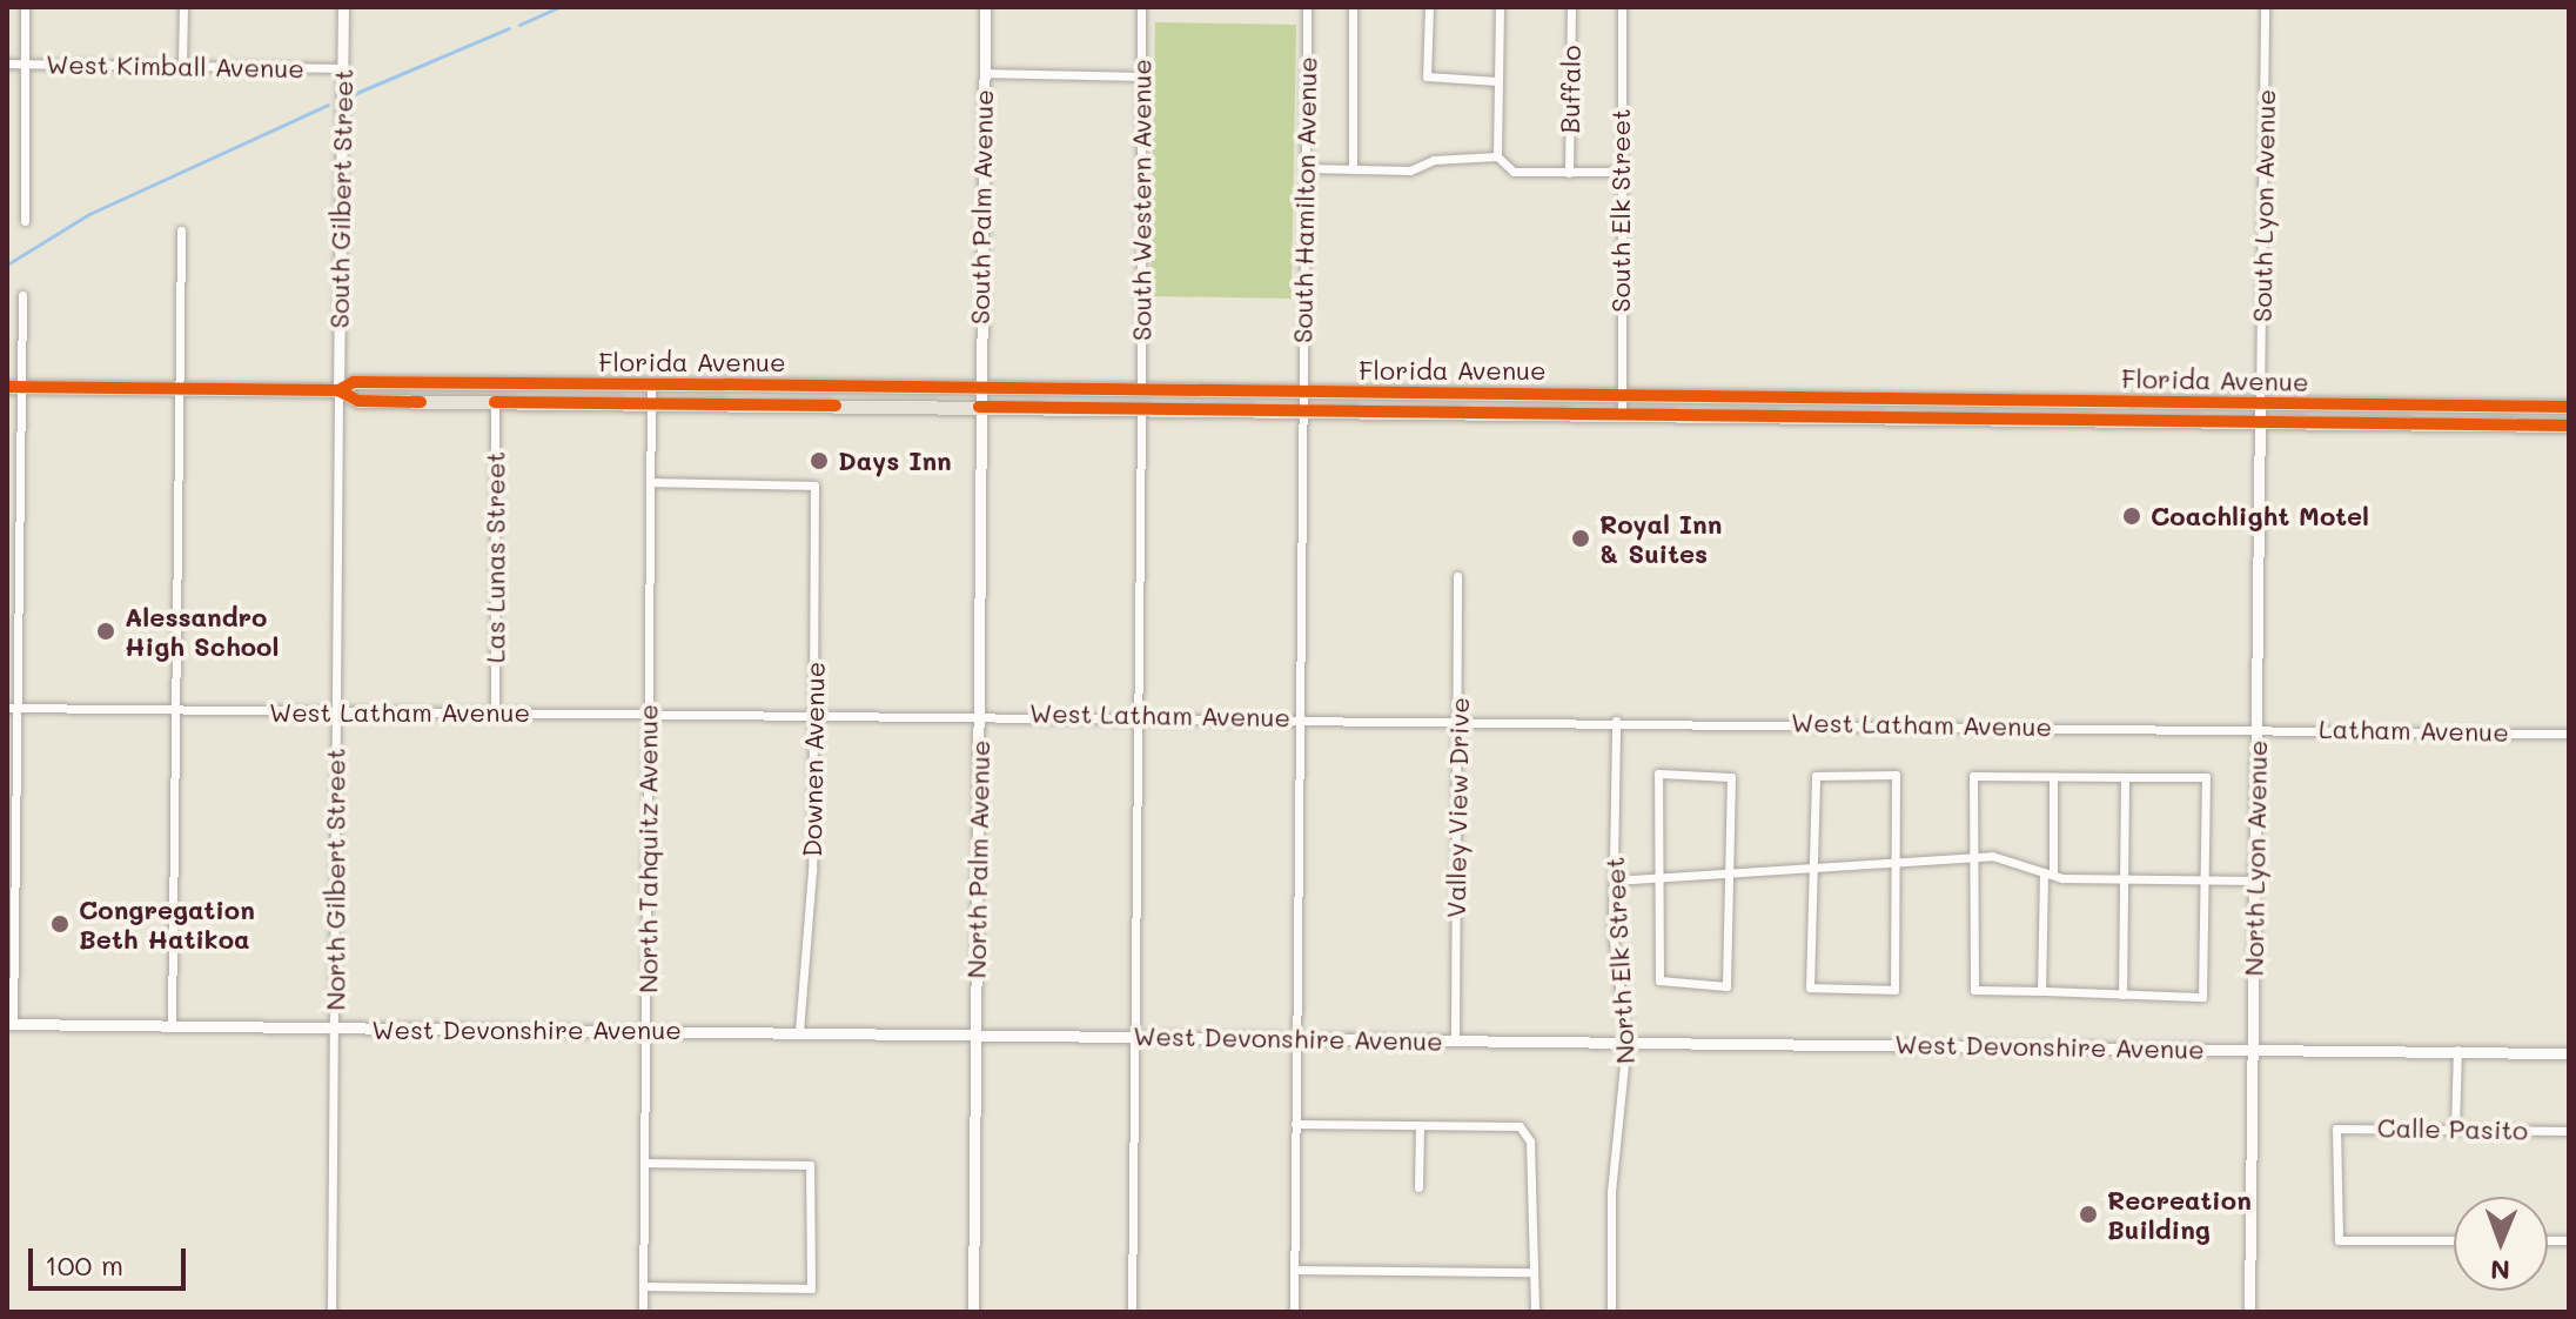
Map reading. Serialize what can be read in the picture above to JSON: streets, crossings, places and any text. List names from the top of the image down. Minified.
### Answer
{"streets":{"main road":["Florida Avenue"],"street":["West Kimball Avenue","Buffalo","South Gilbert Street","South Western Avenue","South Hamilton Avenue","South Lyon Avenue","South Palm Avenue","South Elk Street","Las Lunas Street","West Latham Avenue","Latham Avenue","Downen Avenue","Valley View Drive","North Tahquitz Avenue","North Lyon Avenue","North Palm Avenue","North Gilbert Street","North Elk Street","West Devonshire Avenue","Calle Pasito"]},"crossings":[["West Kimball Avenue","South Gilbert Street"],["South Gilbert Street","Florida Avenue"],["South Gilbert Street","North Gilbert Street"],["South Western Avenue","Florida Avenue"],["South Hamilton Avenue","Florida Avenue"],["South Hamilton Avenue","West Latham Avenue"],["South Hamilton Avenue","West Devonshire Avenue"],["South Lyon Avenue","Florida Avenue"],["South Lyon Avenue","North Lyon Avenue"],["South Palm Avenue","Florida Avenue"],["South Palm Avenue","North Palm Avenue"],["South Elk Street","Florida Avenue"],["Florida Avenue","Las Lunas Street"],["Florida Avenue","North Tahquitz Avenue"],["Florida Avenue","North Lyon Avenue"],["Florida Avenue","North Palm Avenue"],["Florida Avenue","North Gilbert Street"],["Las Lunas Street","West Latham Avenue"],["West Latham Avenue","Latham Avenue"],["West Latham Avenue","Downen Avenue"],["West Latham Avenue","Valley View Drive"],["West Latham Avenue","North Tahquitz Avenue"],["West Latham Avenue","North Lyon Avenue"],["West Latham Avenue","North Palm Avenue"],["West Latham Avenue","North Gilbert Street"],["West Latham Avenue","North Elk Street"],["Latham Avenue","North Lyon Avenue"],["Downen Avenue","North Tahquitz Avenue"],["Downen Avenue","West Devonshire Avenue"],["Valley View Drive","West Devonshire Avenue"],["North Tahquitz Avenue","West Devonshire Avenue"],["North Lyon Avenue","West Devonshire Avenue"],["North Palm Avenue","West Devonshire Avenue"],["North Gilbert Street","West Devonshire Avenue"],["North Elk Street","West Devonshire Avenue"]],"places":["Days Inn","Coachlight Motel","Royal Inn & Suites","Alessandro High School","Congregation Beth Hatikoa","Recreation Building"],"scale_bar":"100 m","north":"bottom"}
